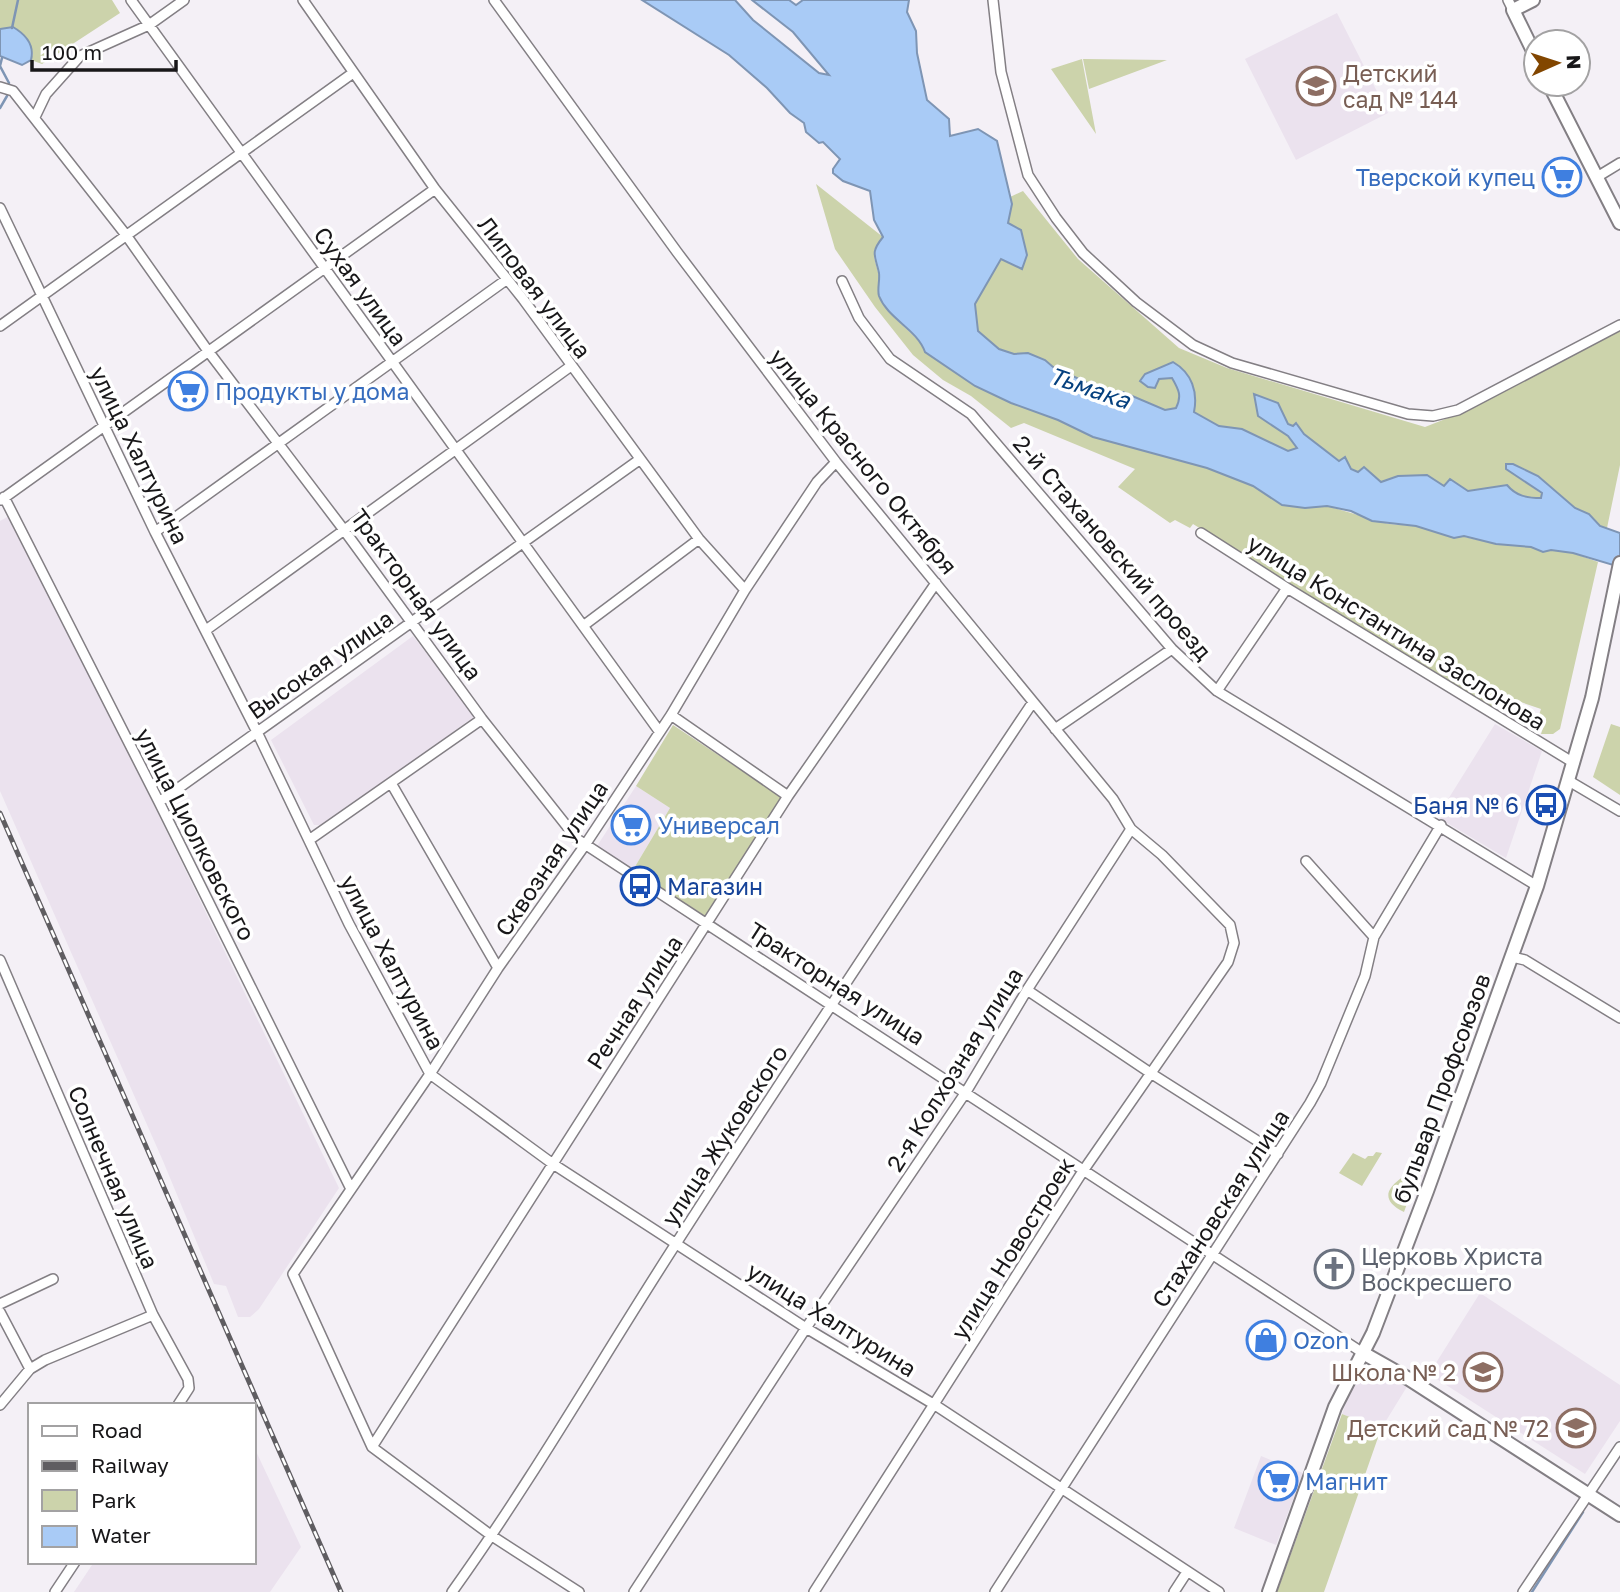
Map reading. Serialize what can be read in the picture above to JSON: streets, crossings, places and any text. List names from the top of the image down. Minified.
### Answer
{"streets":{"main road":["Тракторная улица","бульвар Профсоюзов"],"street":["Сухая улица","Липовая улица","улица Халтурина","улица Красного Октября","2-й Стахановский проезд","улица Константина Заслонова","Высокая улица","улица Циолковского","Сквозная улица","Речная улица","2-я Колхозная улица","улица Жуковского","Солнечная улица","Стахановская улица","улица Новостроек"]},"crossings":[["Сухая улица","Высокая улица"],["Сухая улица","Сквозная улица"],["Липовая улица","Высокая улица"],["Липовая улица","Сквозная улица"],["улица Халтурина","Высокая улица"],["улица Халтурина","Сквозная улица"],["улица Халтурина","Речная улица"],["улица Халтурина","2-я Колхозная улица"],["улица Халтурина","улица Жуковского"],["улица Халтурина","Стахановская улица"],["улица Халтурина","улица Новостроек"],["улица Красного Октября","Сквозная улица"],["улица Красного Октября","Речная улица"],["улица Красного Октября","2-я Колхозная улица"],["улица Красного Октября","улица Жуковского"],["улица Красного Октября","улица Новостроек"],["2-й Стахановский проезд","бульвар Профсоюзов"],["2-й Стахановский проезд","Стахановская улица"],["Тракторная улица","Высокая улица"],["Тракторная улица","Сквозная улица"],["Тракторная улица","Речная улица"],["Тракторная улица","2-я Колхозная улица"],["Тракторная улица","бульвар Профсоюзов"],["Тракторная улица","улица Жуковского"],["Тракторная улица","Стахановская улица"],["Тракторная улица","улица Новостроек"],["улица Константина Заслонова","бульвар Профсоюзов"],["Высокая улица","улица Циолковского"],["улица Циолковского","Сквозная улица"],["Сквозная улица","Речная улица"]],"water":["Тьмака"],"places":{"school or university":["Детский сад № 144","Школа № 2","Детский сад № 72"],"supermarket":["Тверской купец","Продукты у дома","Универсал","Магнит"],"bus stop":["Баня № 6","Магазин"],"church":["Церковь Христа Воскресшего"],"shop":["Ozon"]},"legend":["Road","Railway","Park","Water"],"scale_bar":"100 m","north":"right"}
